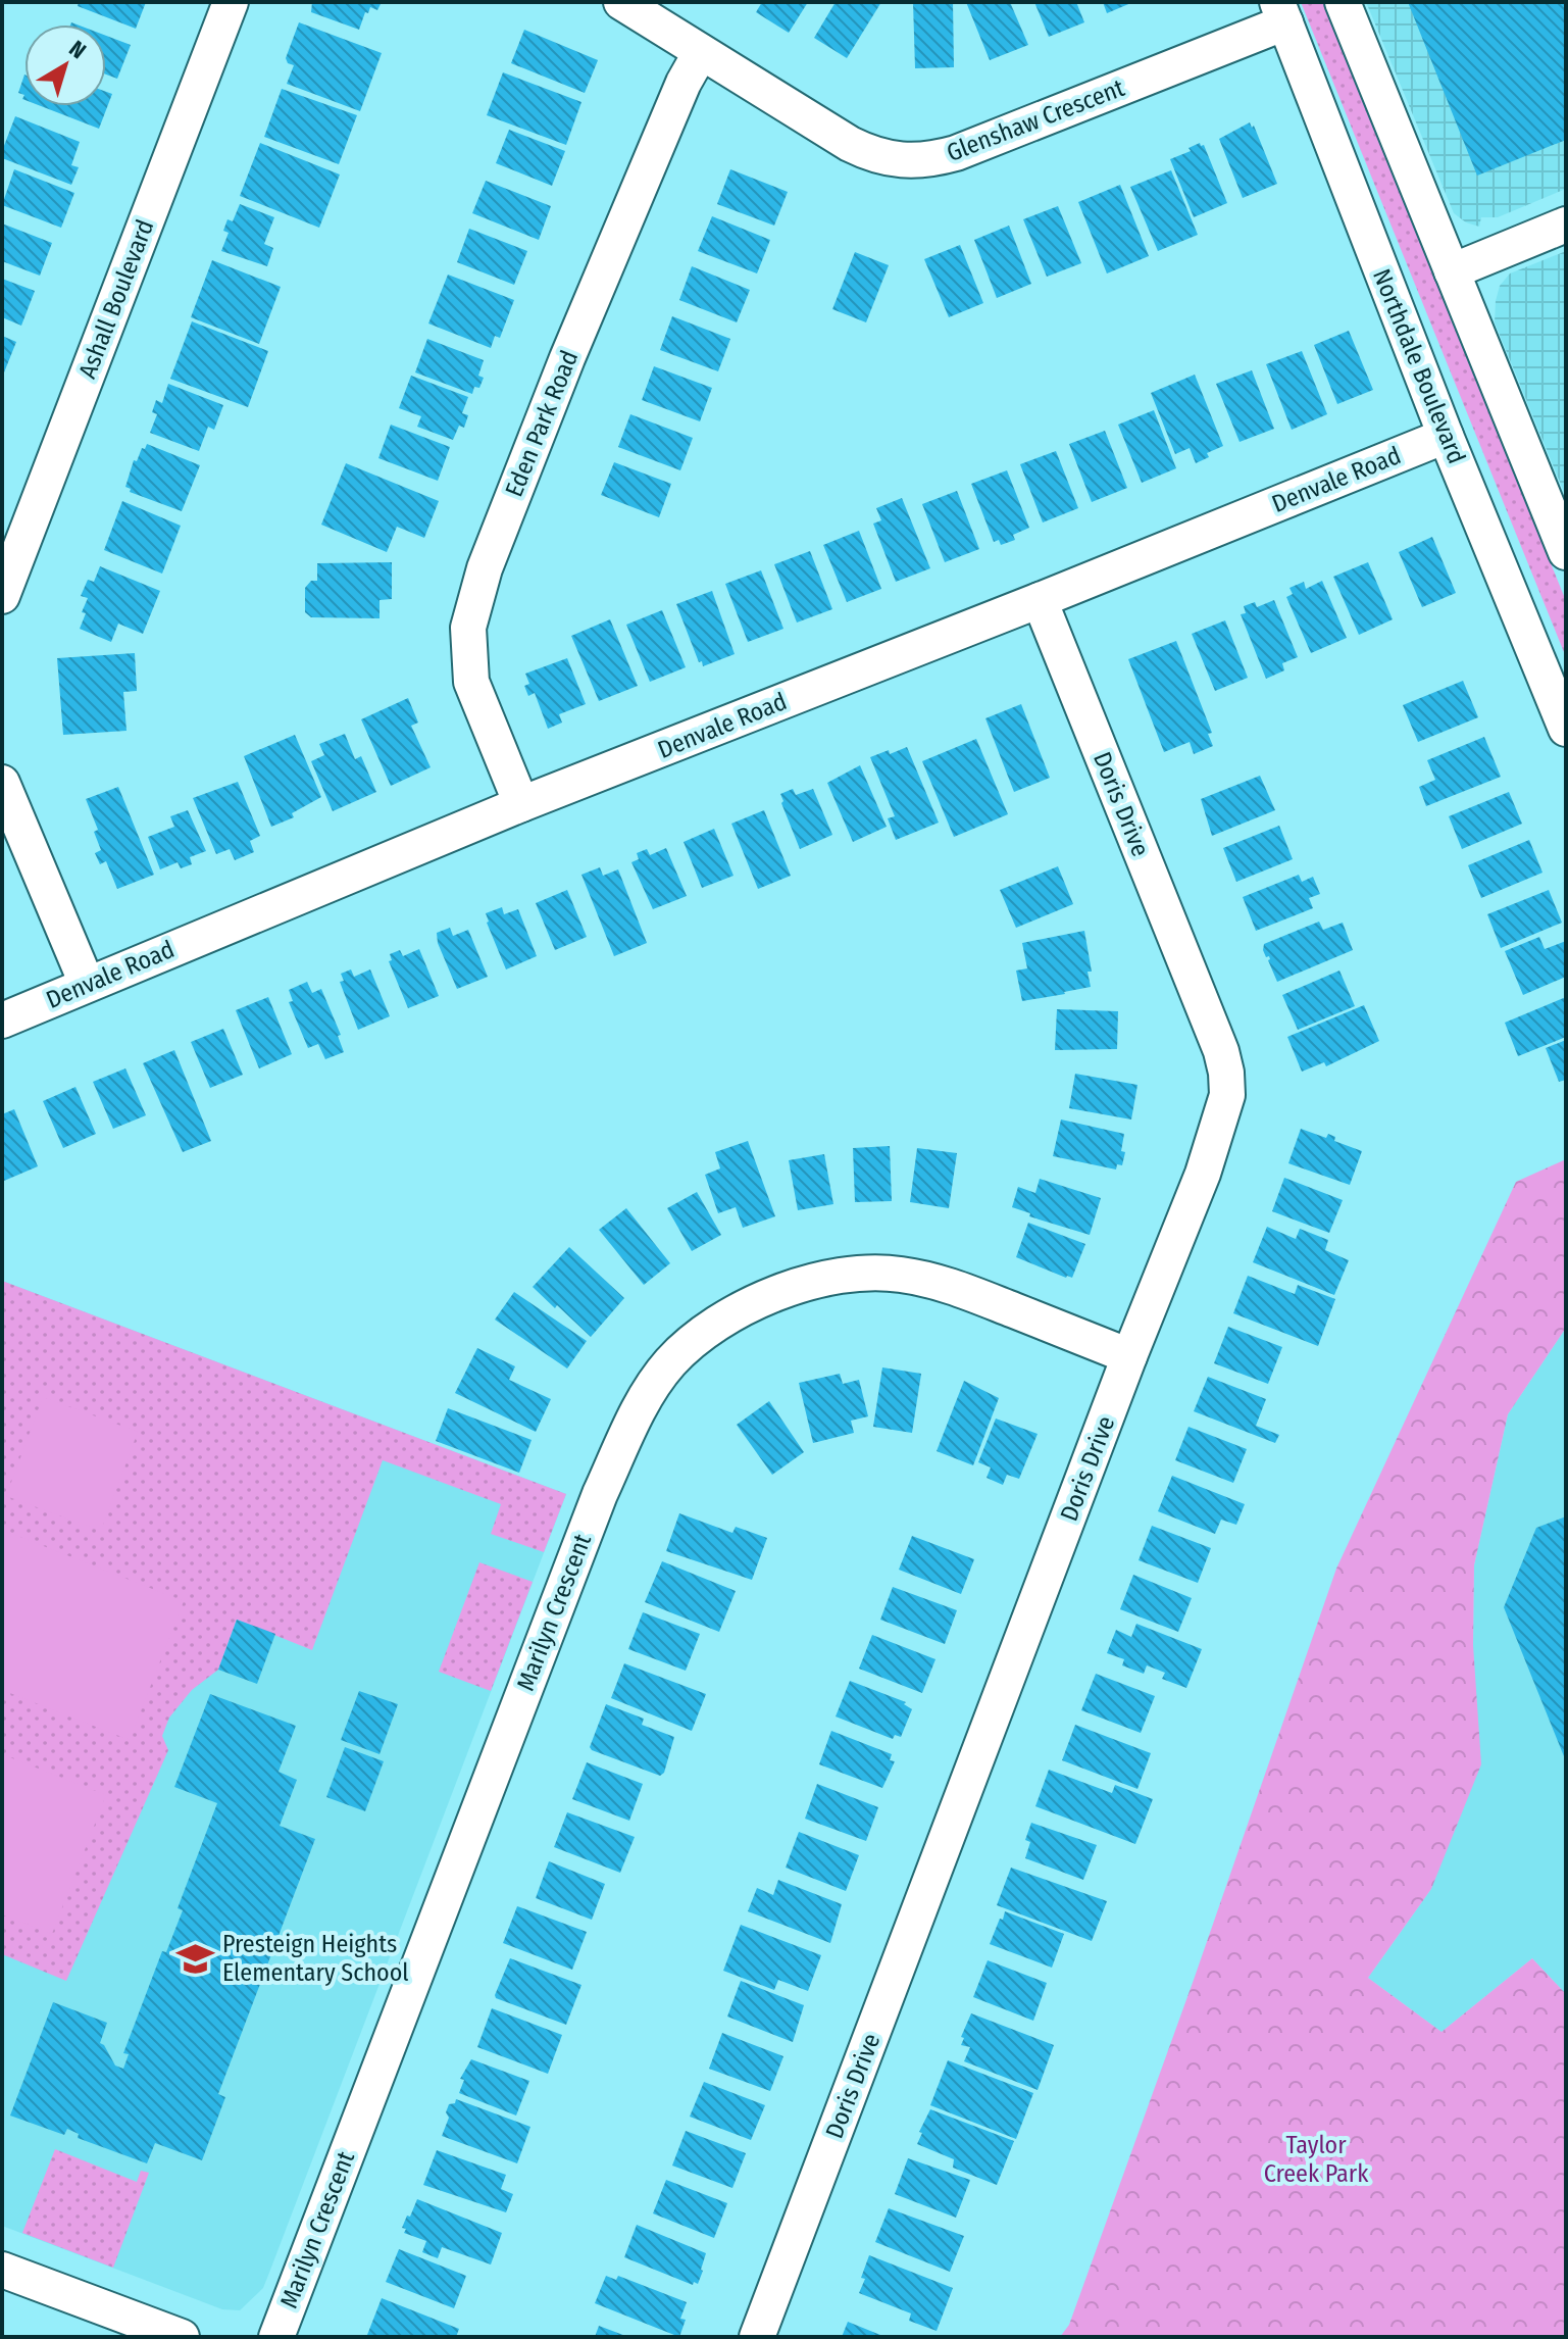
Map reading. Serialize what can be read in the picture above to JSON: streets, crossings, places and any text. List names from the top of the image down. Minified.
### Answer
{"streets":{"street":["Glenshaw Crescent","Ashall Boulevard","Northdale Boulevard","Eden Park Road","Denvale Road","Doris Drive","Marilyn Crescent"]},"crossings":[["Glenshaw Crescent","Northdale Boulevard"],["Glenshaw Crescent","Eden Park Road"],["Northdale Boulevard","Denvale Road"],["Eden Park Road","Denvale Road"],["Denvale Road","Doris Drive"],["Doris Drive","Marilyn Crescent"]],"parks":["Taylor Creek Park"],"places":{"school or university":["Presteign Heights Elementary School"]},"north":"top right"}
